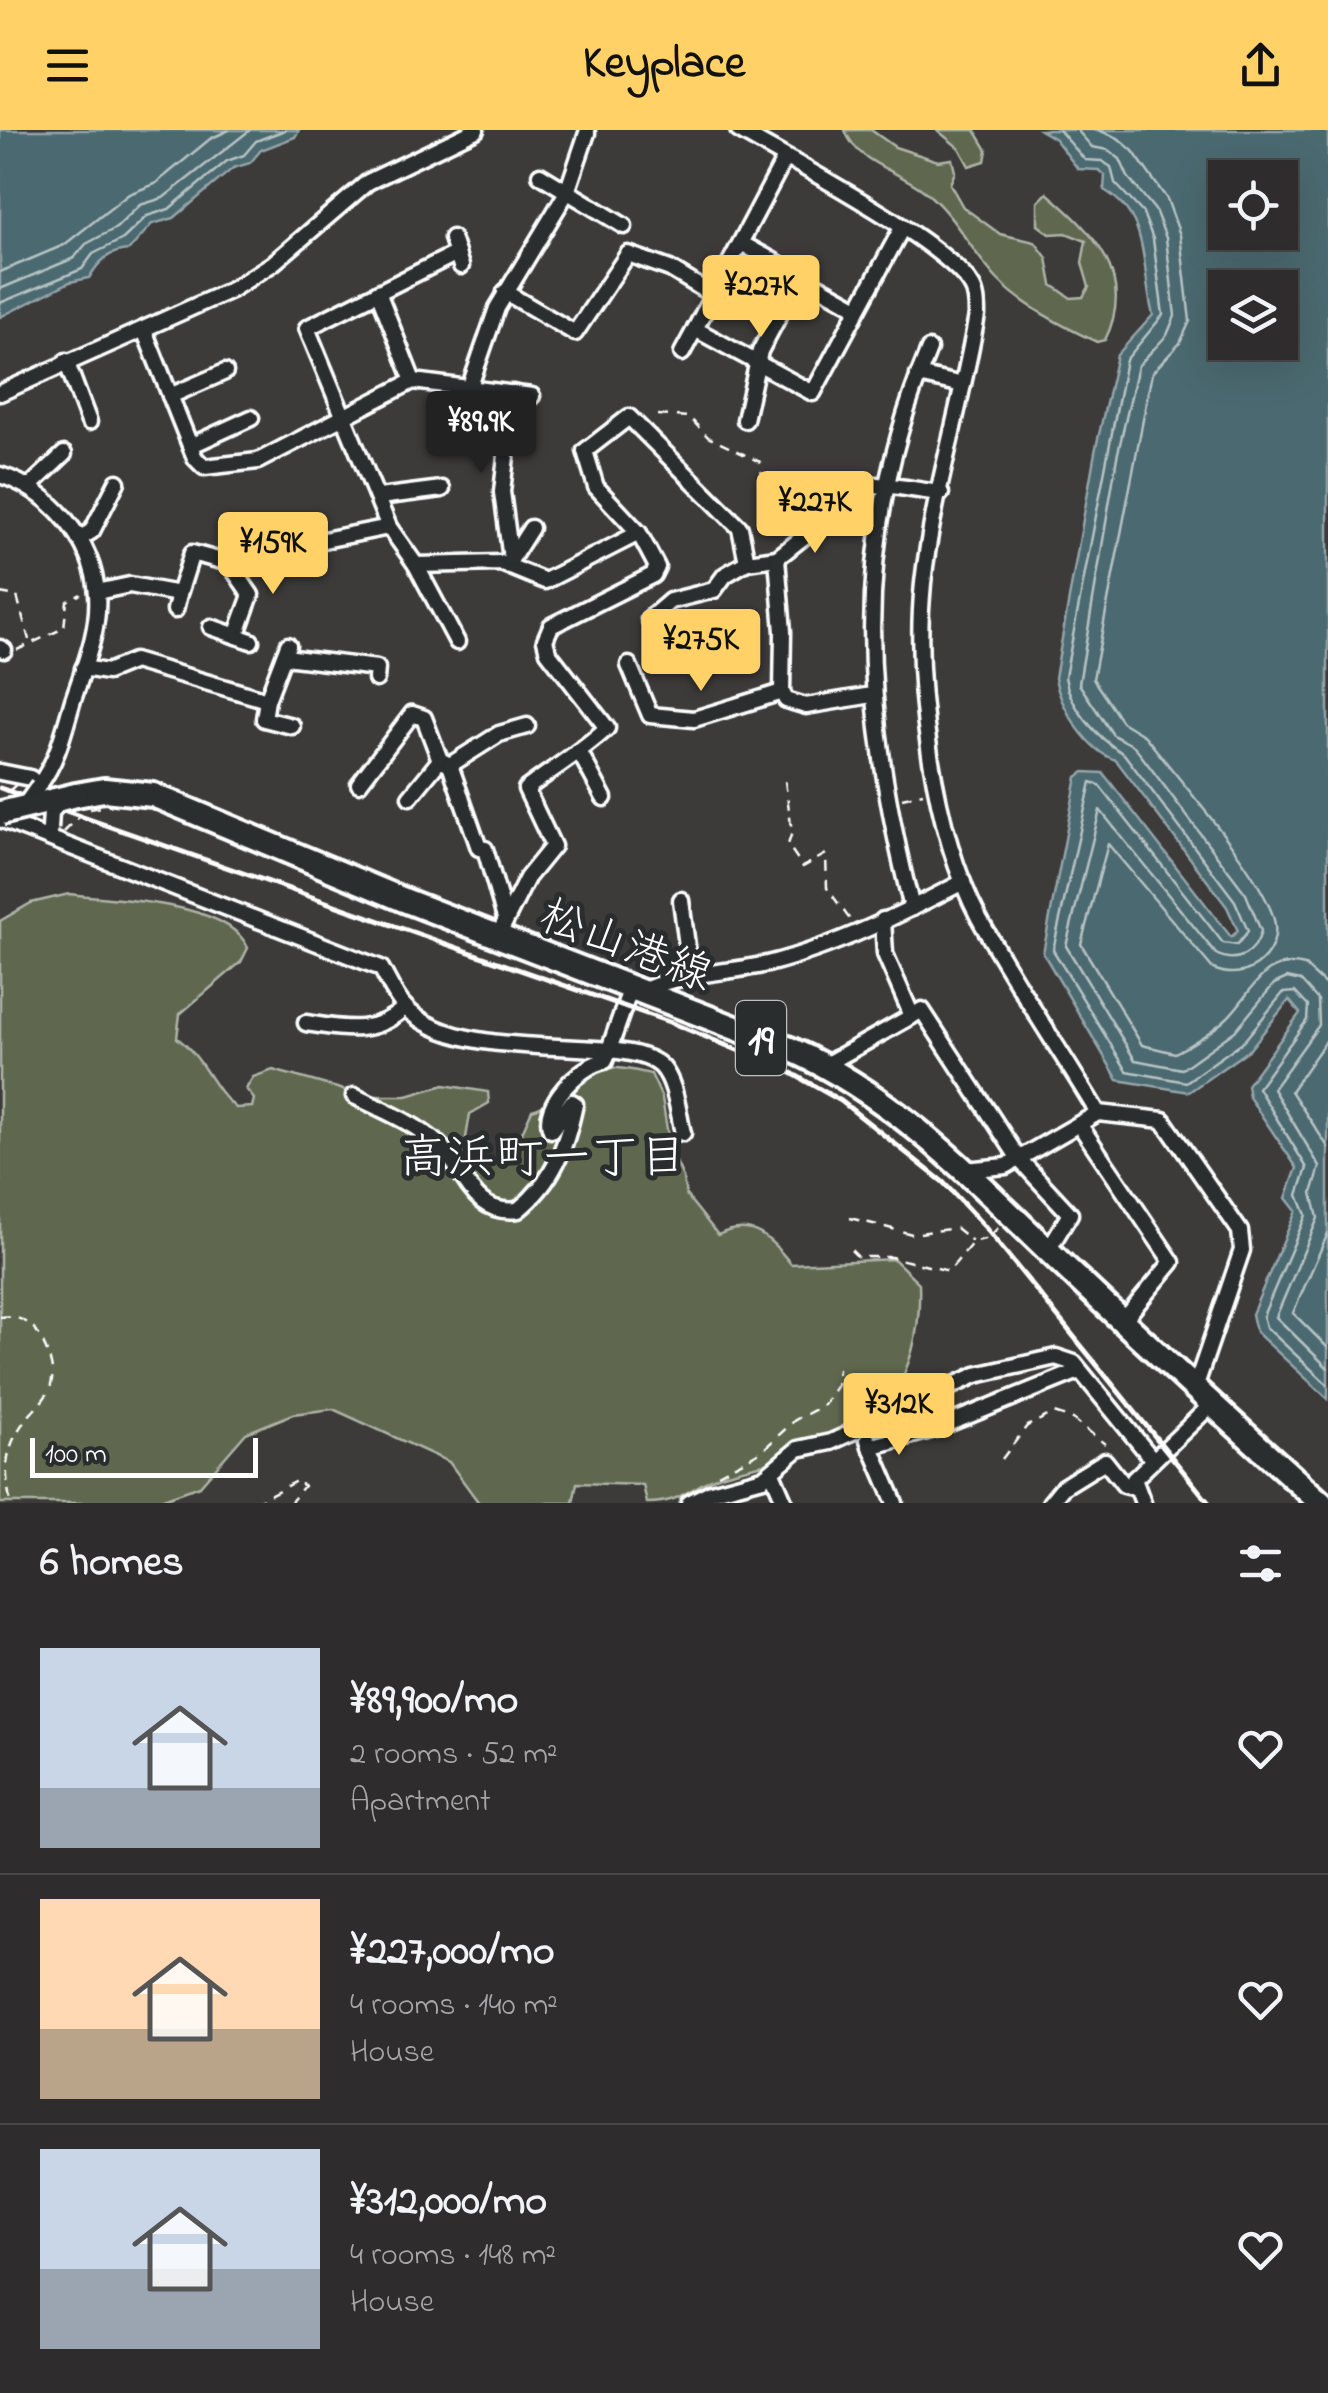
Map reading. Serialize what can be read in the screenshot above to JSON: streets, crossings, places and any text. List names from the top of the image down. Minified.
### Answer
{"streets":{"main road":["松山港線","19"]},"districts":["高浜町一丁目"],"scale_bar":"100 m","page":{"header":"Keyplace","price":["¥227K","¥89.9K","¥227K","¥159K","¥275K","¥312K"],"scale":"100 m","heading":"6 homes","list":[{"name":"¥89,900/mo","note":"2 rooms · 52 m² · Apartment"},{"name":"¥227,000/mo","note":"4 rooms · 140 m² · House"},{"name":"¥312,000/mo","note":"4 rooms · 148 m² · House"}]}}
